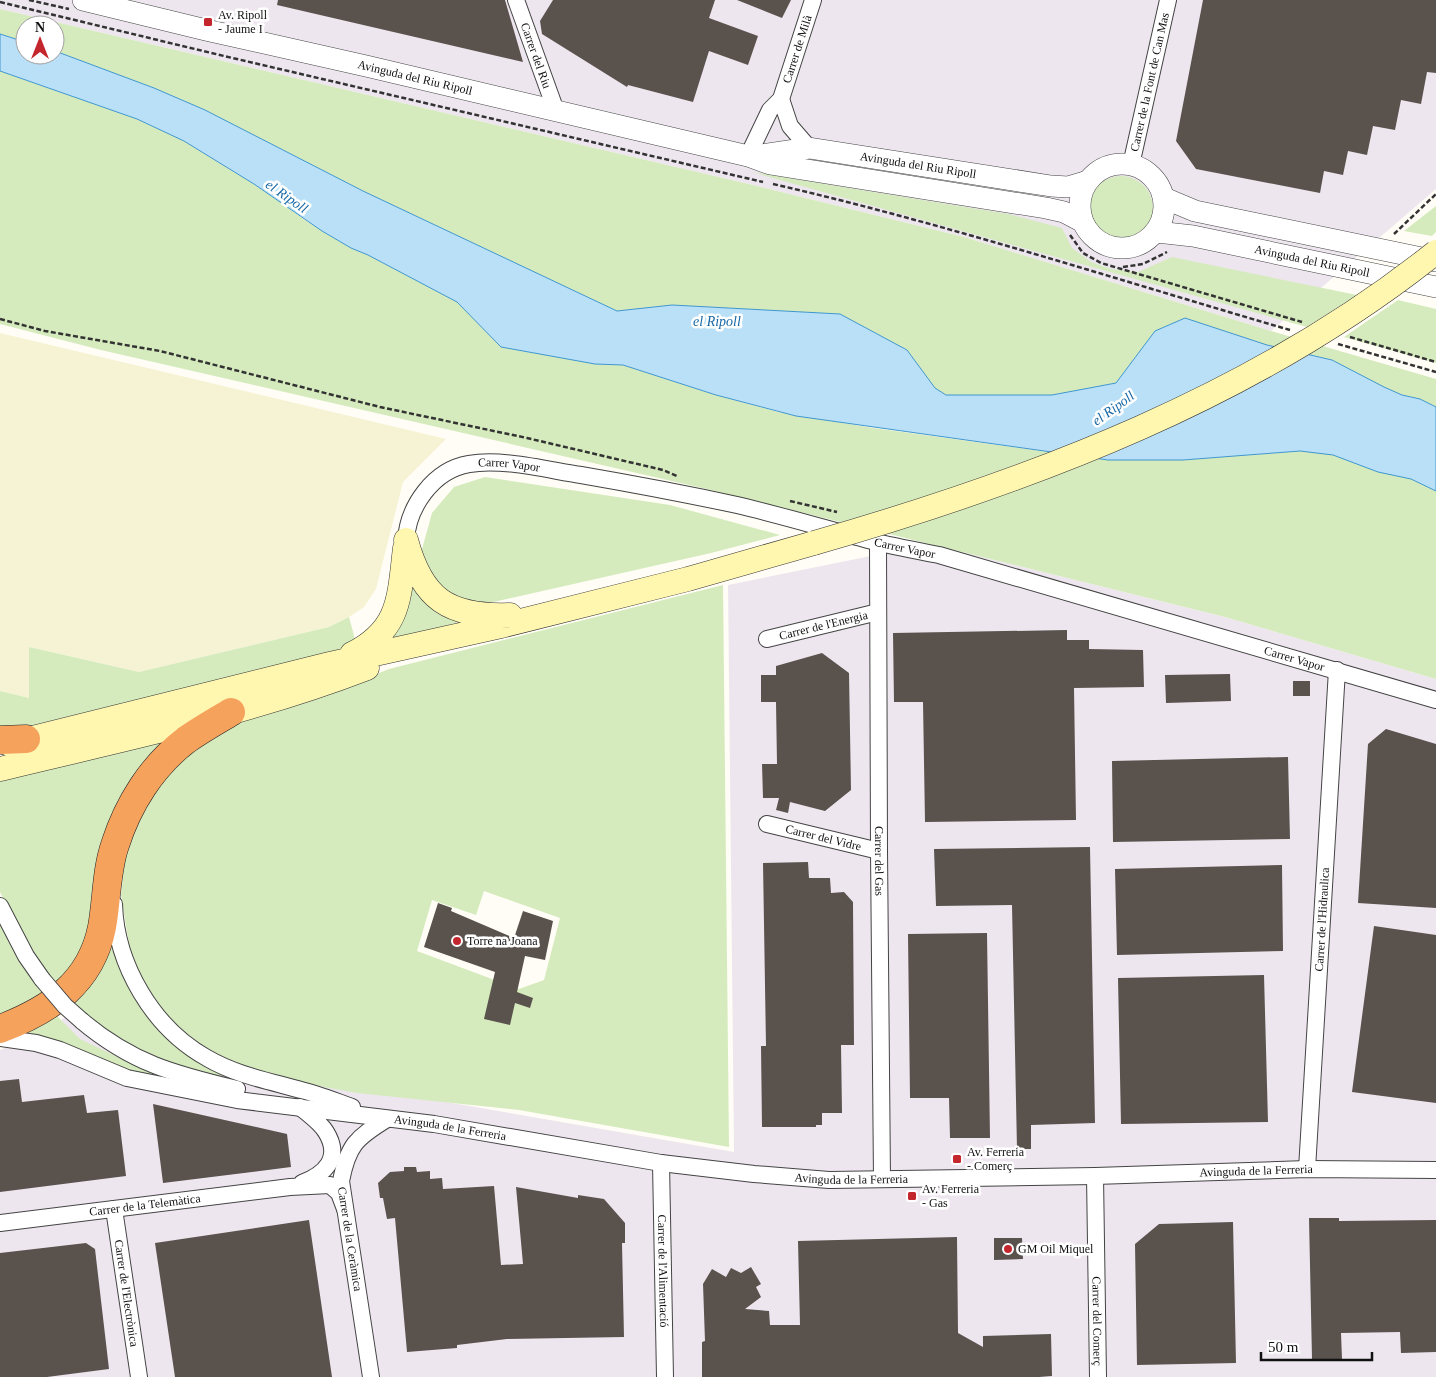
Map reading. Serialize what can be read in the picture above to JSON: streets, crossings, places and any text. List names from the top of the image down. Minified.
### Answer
{"streets":{"street":["Carrer de Milà","Carrer del Riu","Avinguda del Riu Ripoll","Carrer de la Font de Can Mas","Carrer Vapor","Carrer de l'Energia","Carrer del Vidre","Carrer del Gas","Carrer de l'Hidraulica","Avinguda de la Ferreria","Carrer de la Telemàtica","Carrer de la Ceràmica","Carrer de l'Alimentació","Carrer de l'Electrònica","Carrer del Comerç"]},"crossings":[["Carrer de Milà","Avinguda del Riu Ripoll"],["Carrer del Riu","Avinguda del Riu Ripoll"],["Avinguda del Riu Ripoll","Carrer de la Font de Can Mas"],["Carrer Vapor","Carrer del Gas"],["Carrer Vapor","Carrer de l'Hidraulica"],["Carrer de l'Energia","Carrer del Gas"],["Carrer del Vidre","Carrer del Gas"],["Carrer del Gas","Avinguda de la Ferreria"],["Carrer de l'Hidraulica","Avinguda de la Ferreria"],["Avinguda de la Ferreria","Carrer de la Ceràmica"],["Avinguda de la Ferreria","Carrer de l'Alimentació"],["Avinguda de la Ferreria","Carrer del Comerç"],["Carrer de la Telemàtica","Carrer de l'Electrònica"]],"water":["el Ripoll"],"places":{"transit":["Av. Ripoll - Jaume I","Av. Ferreria - Comerç","Av. Ferreria - Gas"],"other":["Torre na Joana","GM Oil Miquel"]},"scale_bar":"50 m","north":"top"}
